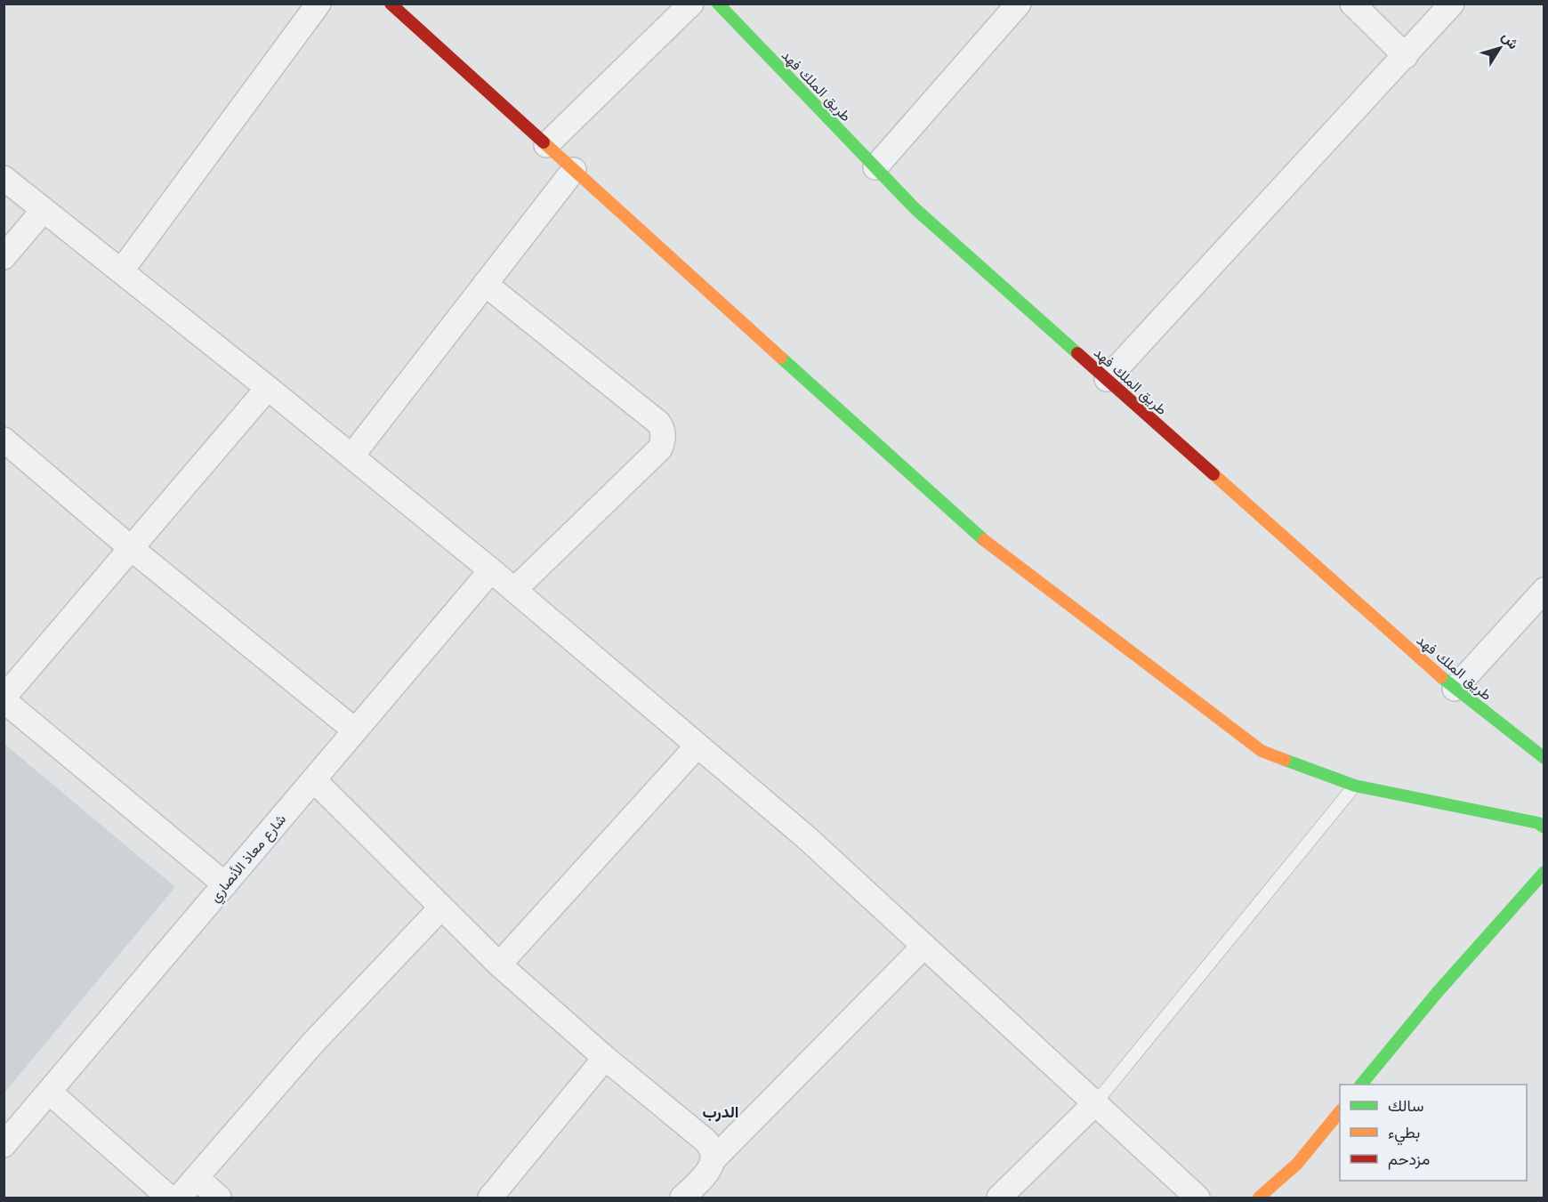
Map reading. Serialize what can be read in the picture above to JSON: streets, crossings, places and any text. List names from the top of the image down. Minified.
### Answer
{"streets":{"street":["طريق الملك فهد","شارع معاذ الأنصاري"]},"districts":["الدرب"],"legend":["سالك","بطيء","مزدحم"],"north":"top right"}
